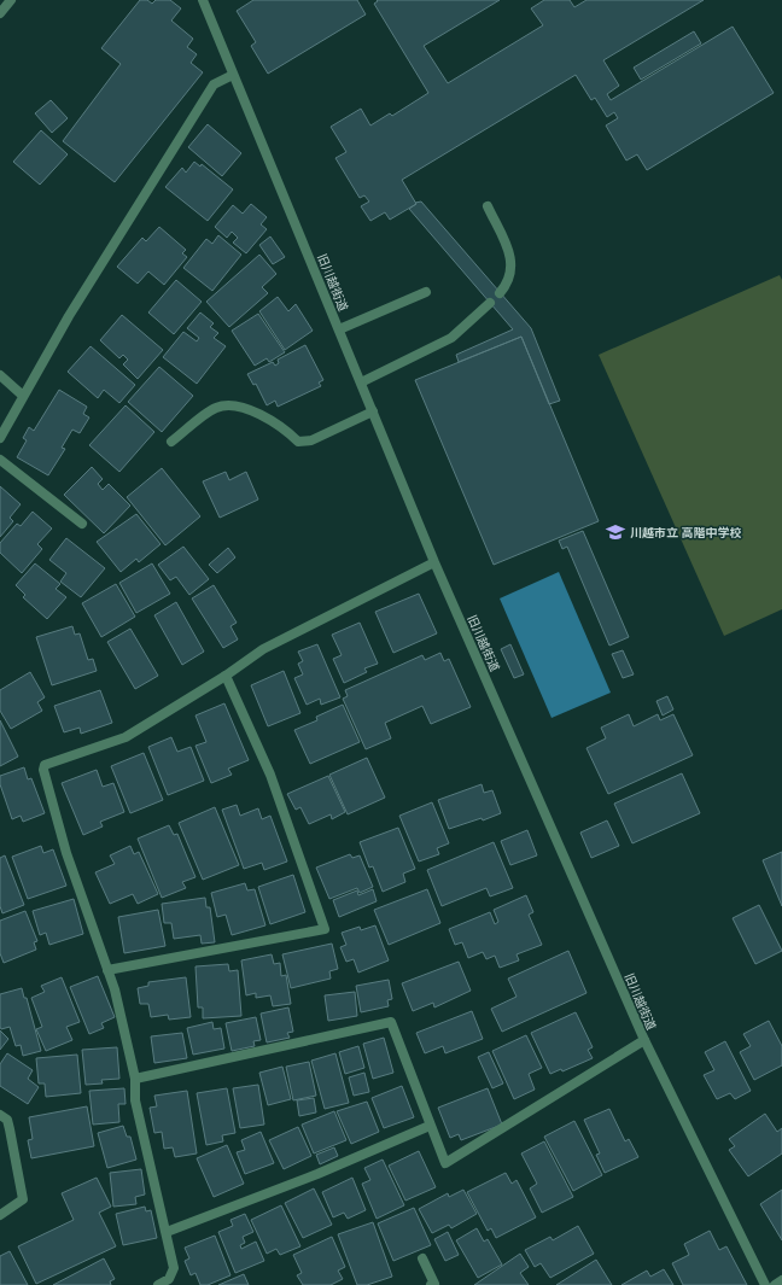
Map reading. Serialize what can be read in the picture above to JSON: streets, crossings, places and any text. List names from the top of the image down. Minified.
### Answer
{"streets":{"street":["旧川越街道"]},"places":{"school or university":["川越市立 高階中学校"]}}
